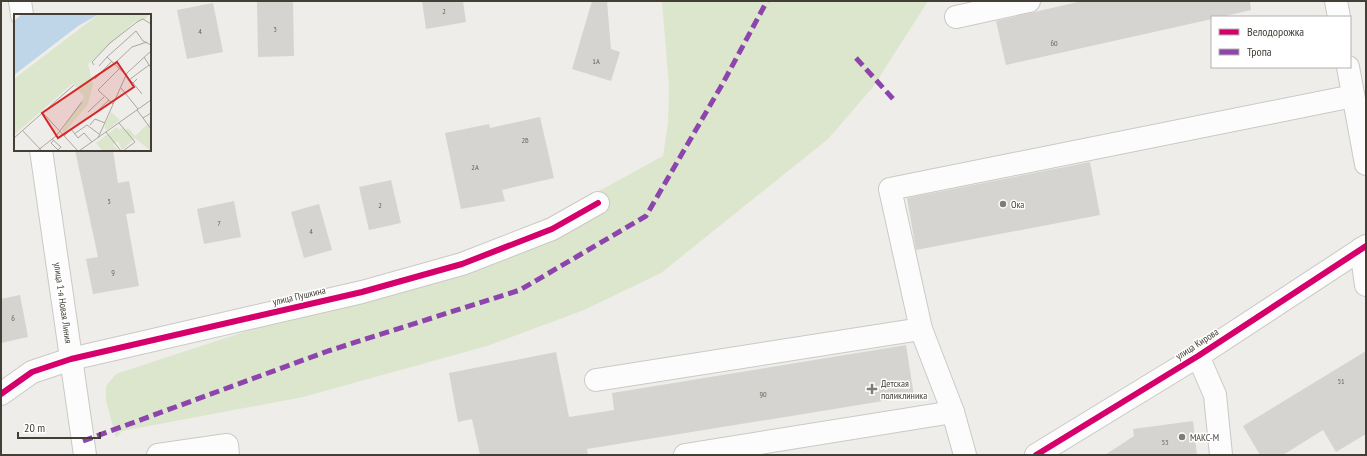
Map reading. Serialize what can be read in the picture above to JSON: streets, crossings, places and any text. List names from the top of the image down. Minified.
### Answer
{"streets":{"street":["улица Пушкина","улица 1-я Новая Линия","улица Кирова"]},"crossings":[["улица Пушкина","улица 1-я Новая Линия"]],"places":{"other":["Ока","МАКС-М"],"health":["Детская поликлиника"]},"house_numbers":["2","3","4","60","1А","2Б","2А","5","2","7","4","9","6","51","90","53"],"legend":["Велодорожка","Тропа"],"scale_bar":"20 m"}
